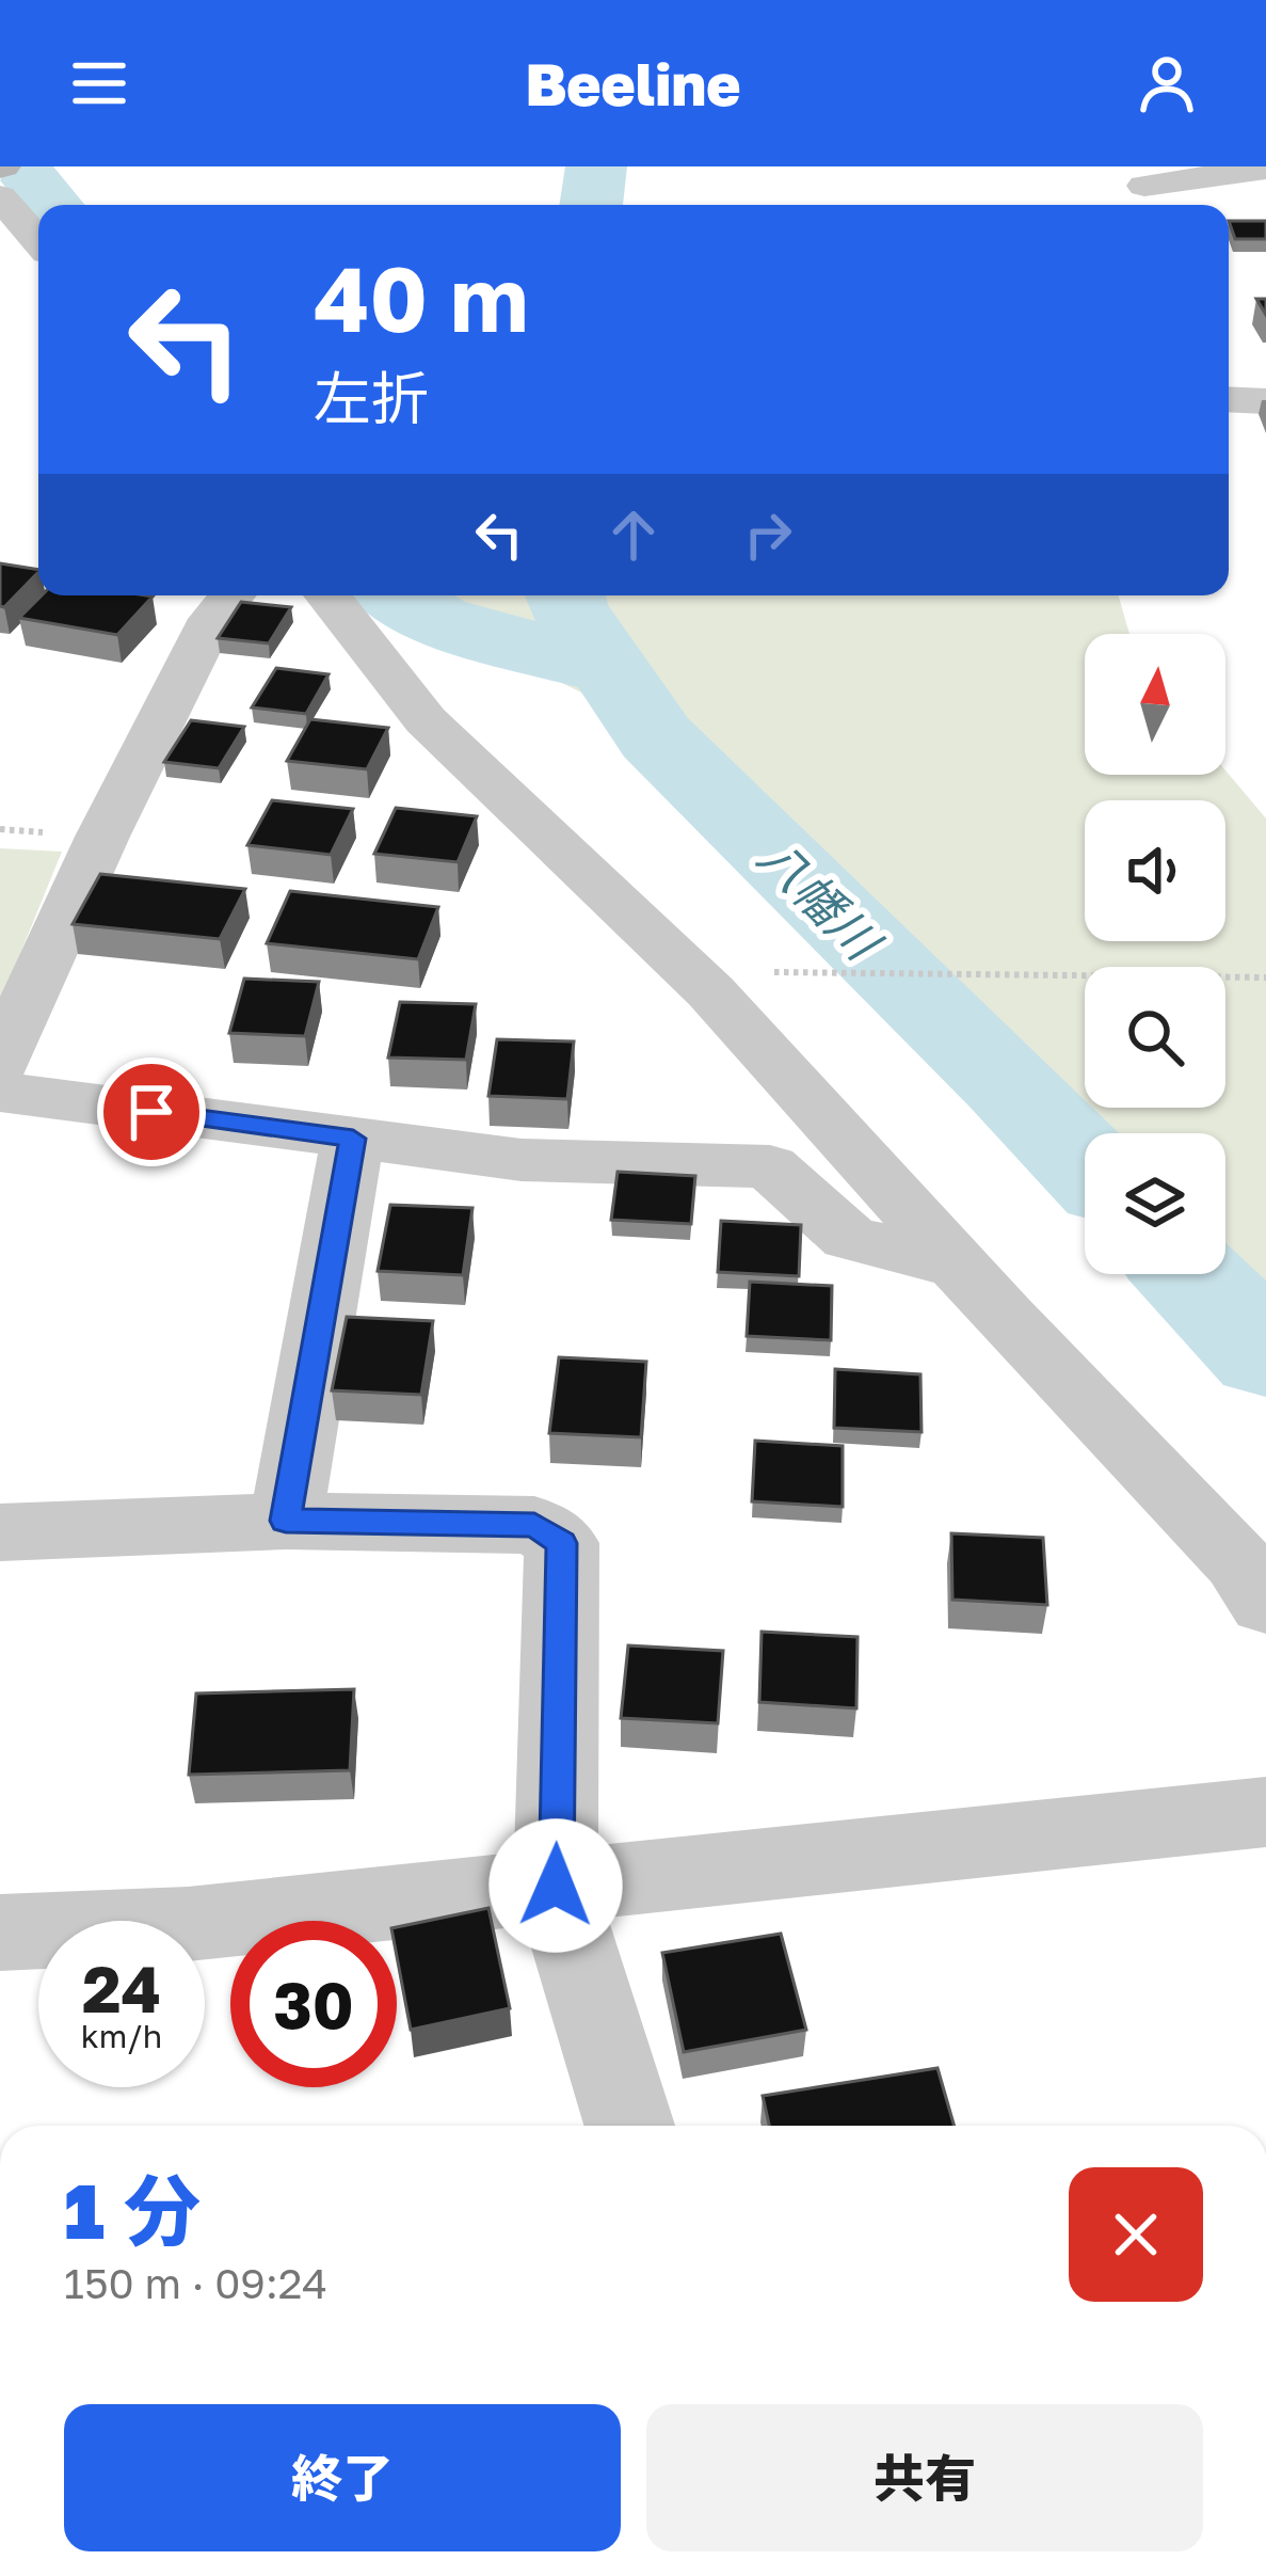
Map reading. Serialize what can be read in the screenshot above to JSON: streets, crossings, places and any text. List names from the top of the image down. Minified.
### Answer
{"water":["八幡川"],"north":"top","page":{"header":"Beeline","turn":["40 m","左折"],"speed":"24 km/h","limit":"30","heading":["1 分","150 m · 09:24"],"buttons":["終了","共有"]}}
